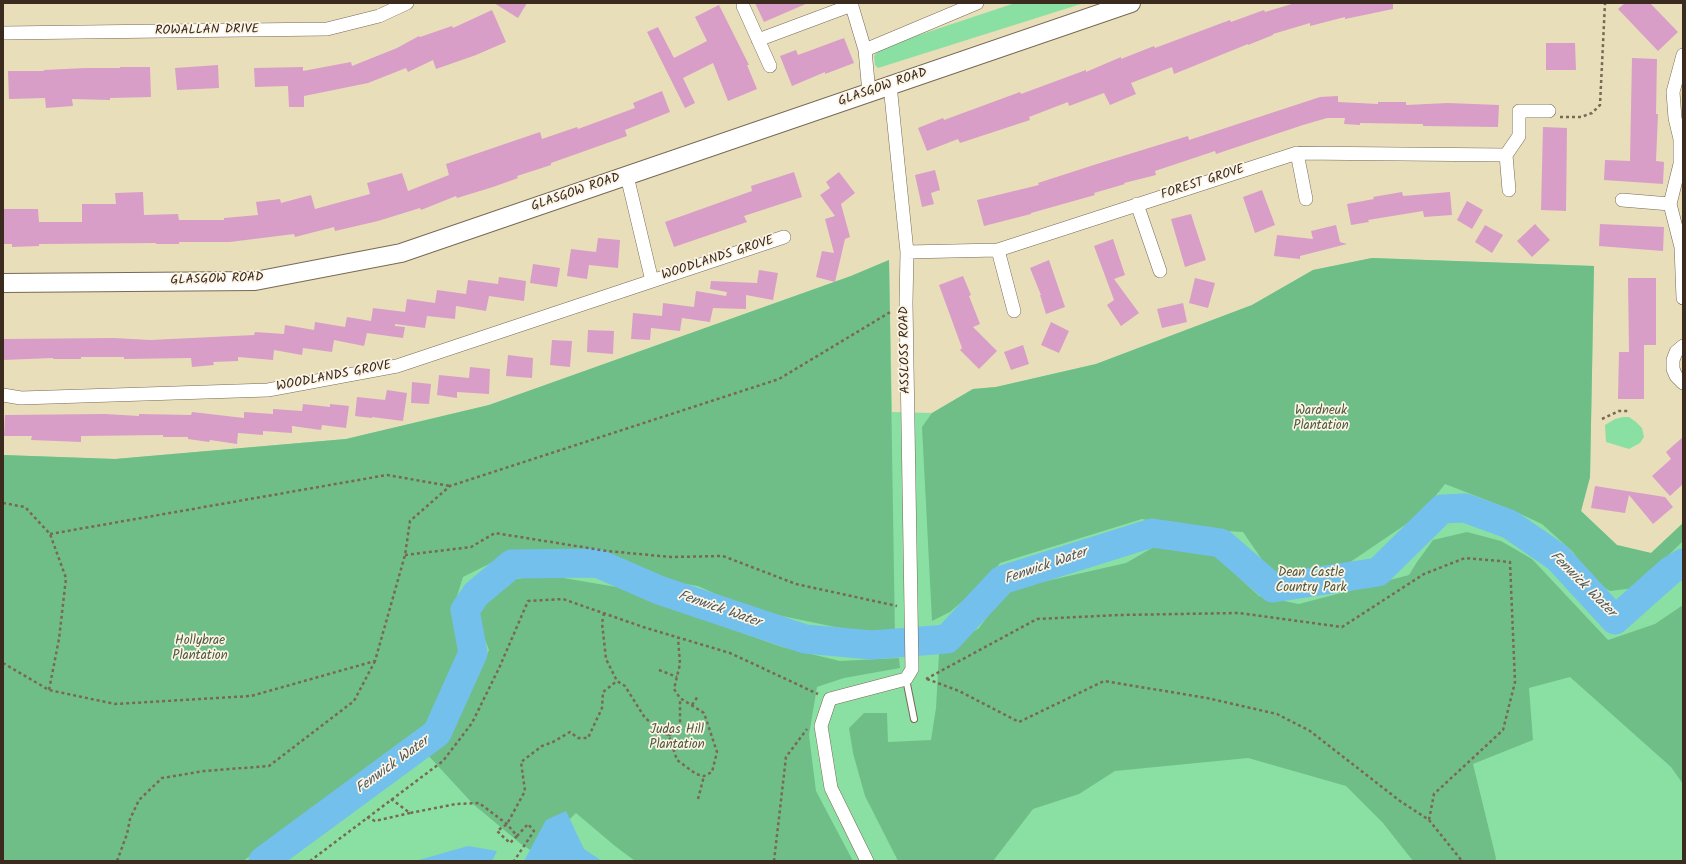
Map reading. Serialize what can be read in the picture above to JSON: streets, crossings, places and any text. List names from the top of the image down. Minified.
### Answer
{"streets":{"main road":["GLASGOW ROAD"],"street":["ROWALLAN DRIVE","FOREST GROVE","WOODLANDS GROVE","ASSLOSS ROAD"]},"crossings":[["GLASGOW ROAD","WOODLANDS GROVE"],["GLASGOW ROAD","ASSLOSS ROAD"],["FOREST GROVE","ASSLOSS ROAD"]],"water":["Fenwick Water"],"parks":["Wardneuk Plantation","Dean Castle Country Park","Hollybrae Plantation","Judas Hill Plantation"]}
